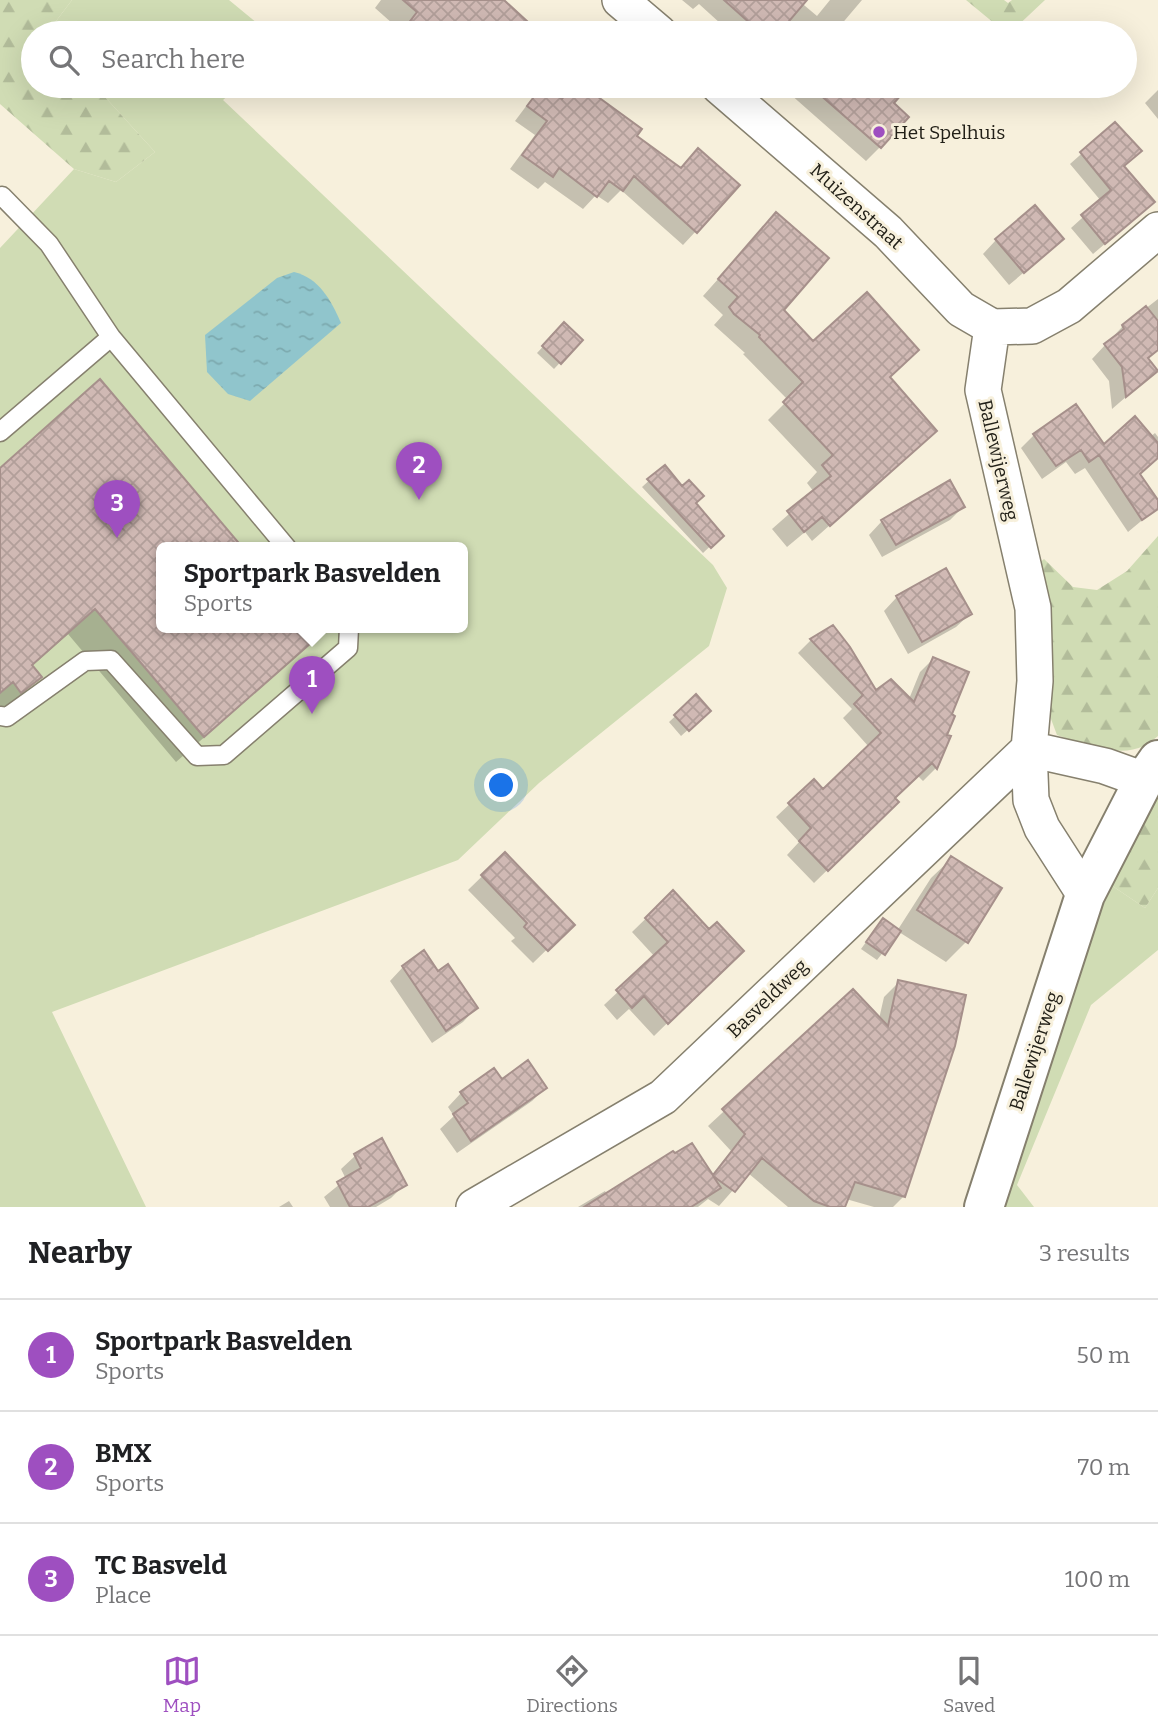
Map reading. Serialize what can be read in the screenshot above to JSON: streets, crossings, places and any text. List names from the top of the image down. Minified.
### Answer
{"streets":{"street":["Muizenstraat","Ballewijerweg","Basveldweg"]},"crossings":[["Muizenstraat","Ballewijerweg"],["Ballewijerweg","Basveldweg"]],"places":["Het Spelhuis"],"page":{"search":"Search here","pins":["2","3","1"],"popup":["Sportpark Basvelden","Sports"],"heading":["Nearby","3 results"],"list":[{"mark":"1","name":"Sportpark Basvelden","note":"Sports","value":"50 m"},{"mark":"2","name":"BMX","note":"Sports","value":"70 m"},{"mark":"3","name":"TC Basveld","note":"Place","value":"100 m"}],"nav":["Map","Directions","Saved"]}}
